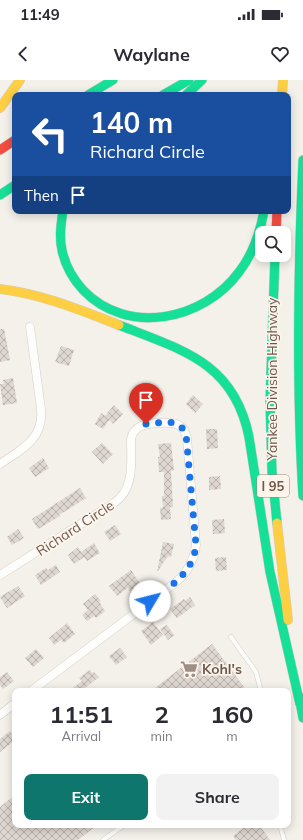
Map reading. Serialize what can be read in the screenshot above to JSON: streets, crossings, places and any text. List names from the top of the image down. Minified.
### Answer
{"streets":{"highway":["Yankee Division Highway","I 95"],"street":["Richard Circle"]},"places":{"supermarket":["Kohl's"]},"page":{"status":"11:49","header":"Waylane","turn":["140 m","Richard Circle"],"then":"Then","eta":["11:51","Arrival","2","min","160","m"],"buttons":["Exit","Share"]}}
